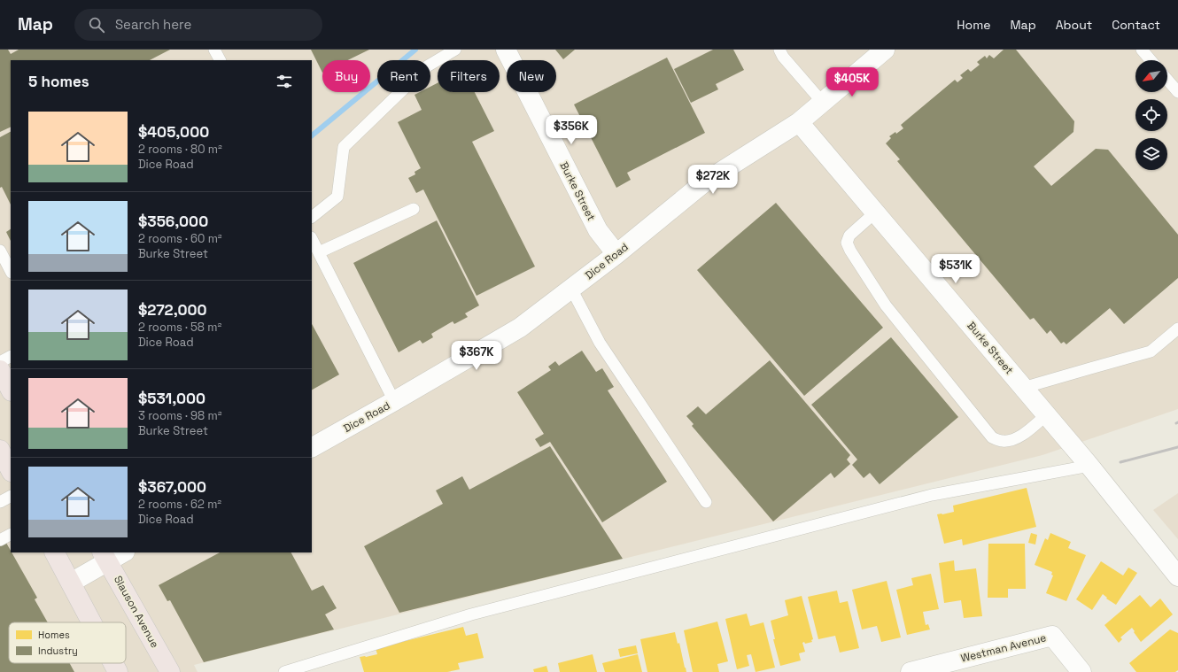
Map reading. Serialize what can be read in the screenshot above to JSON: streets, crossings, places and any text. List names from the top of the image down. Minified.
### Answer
{"streets":{"main road":["Slauson Avenue"],"street":["Burke Street","Dice Road","Westman Avenue"]},"crossings":[["Burke Street","Dice Road"]],"legend":["Homes","Industry"],"north":"bottom left","page":{"header":"Map","search":"Search here","nav":["Home","Map","About","Contact"],"chip":["Buy","Rent","Filters","New"],"heading":"5 homes","price":["$405K","$356K","$272K","$531K","$367K"],"list":[{"name":"$405,000","note":"2 rooms · 80 m² · Dice Road"},{"name":"$356,000","note":"2 rooms · 60 m² · Burke Street"},{"name":"$272,000","note":"2 rooms · 58 m² · Dice Road"},{"name":"$531,000","note":"3 rooms · 98 m² · Burke Street"},{"name":"$367,000","note":"2 rooms · 62 m² · Dice Road"}]}}
